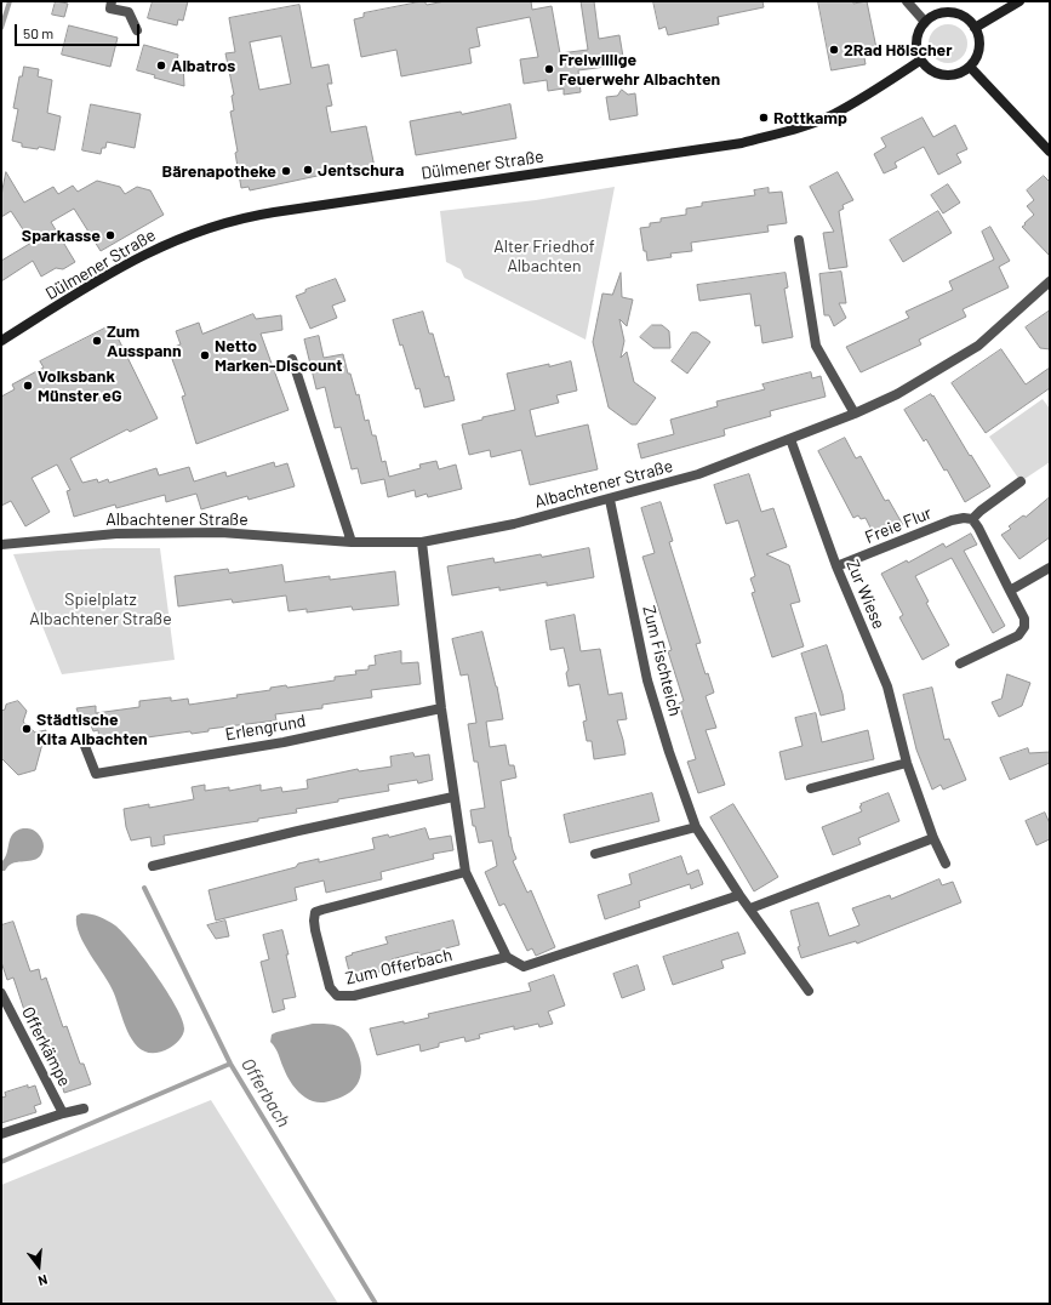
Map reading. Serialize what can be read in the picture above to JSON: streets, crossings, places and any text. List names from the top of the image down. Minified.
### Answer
{"streets":{"main road":["Dülmener Straße"],"street":["Albachtener Straße","Freie Flur","Zur Wiese","Zum Fischteich","Erlengrund","Zum Offerbach","Offerkämpe"]},"crossings":[["Albachtener Straße","Zur Wiese"],["Albachtener Straße","Zum Fischteich"],["Freie Flur","Zur Wiese"]],"water":["Offerbach"],"parks":["Alter Friedhof Albachten","Spielplatz Albachtener Straße"],"places":["2Rad Hölscher","Albatros","Freiwillige Feuerwehr Albachten","Rottkamp","Jentschura","Bärenapotheke","Sparkasse","Zum Ausspann","Netto Marken-Discount","Volksbank Münster eG","Städtische Kita Albachten"],"scale_bar":"50 m","north":"bottom"}
